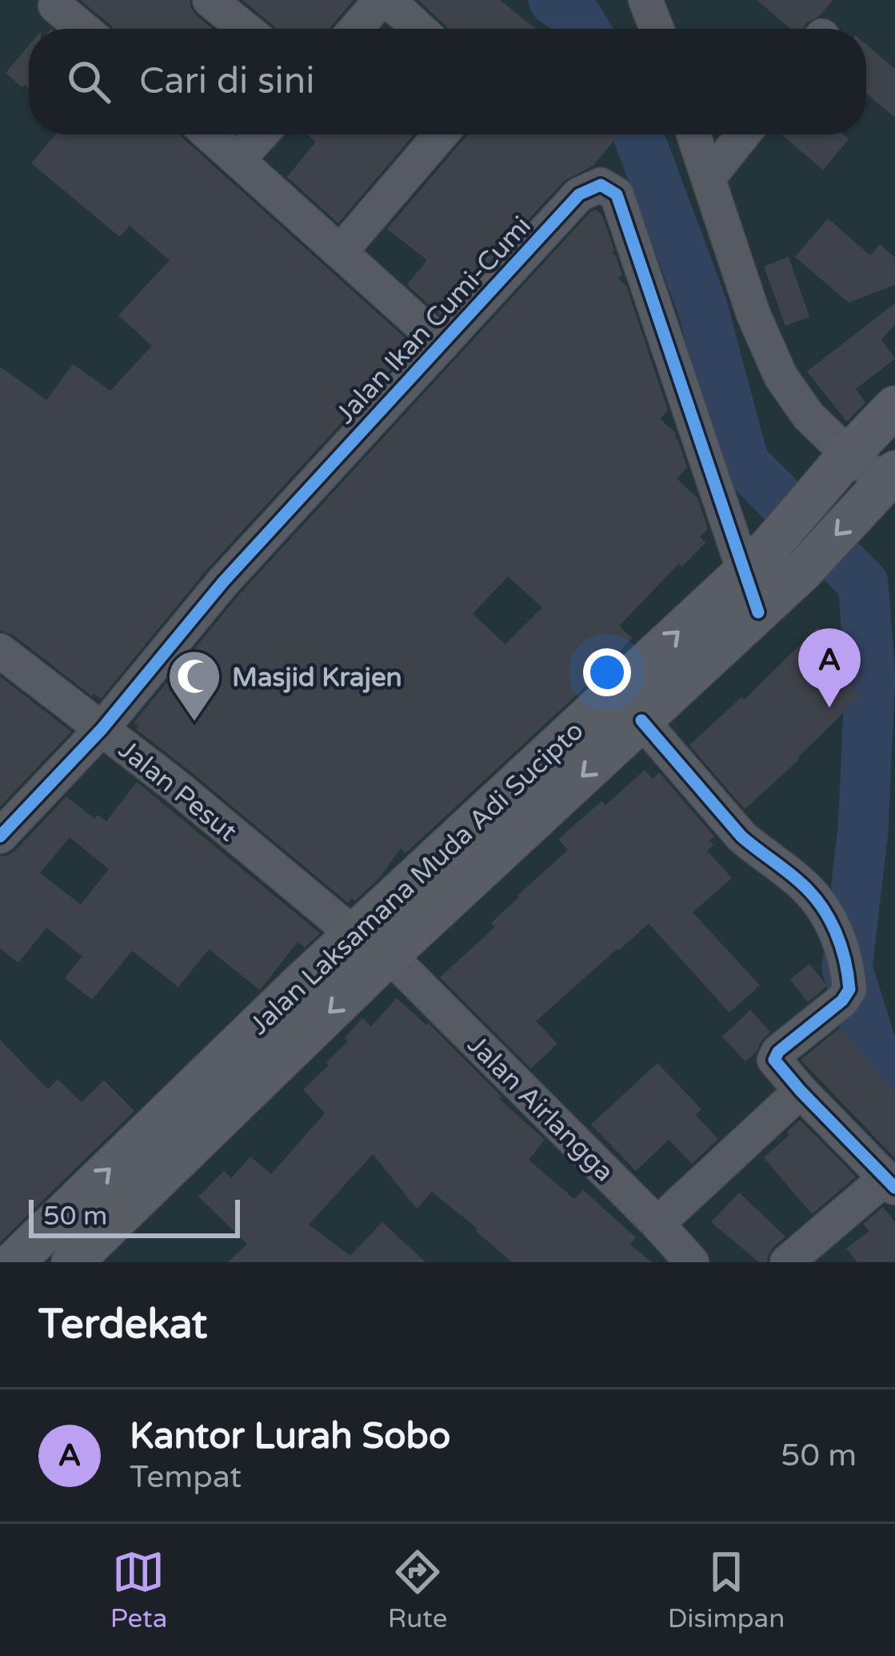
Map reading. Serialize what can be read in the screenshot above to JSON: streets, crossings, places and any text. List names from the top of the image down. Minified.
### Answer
{"streets":{"main road":["Jalan Laksamana Muda Adi Sucipto"],"street":["Jalan Ikan Cumi-Cumi","Jalan Pesut","Jalan Airlangga"]},"crossings":[["Jalan Ikan Cumi-Cumi","Jalan Pesut"],["Jalan Ikan Cumi-Cumi","Jalan Laksamana Muda Adi Sucipto"],["Jalan Pesut","Jalan Laksamana Muda Adi Sucipto"],["Jalan Laksamana Muda Adi Sucipto","Jalan Airlangga"]],"places":{"mosque":["Masjid Krajen"]},"scale_bar":"50 m","page":{"search":"Cari di sini","pins":"A","scale":"50 m","heading":"Terdekat","list":[{"mark":"A","name":"Kantor Lurah Sobo","note":"Tempat","value":"50 m"}],"nav":["Peta","Rute","Disimpan"]}}
